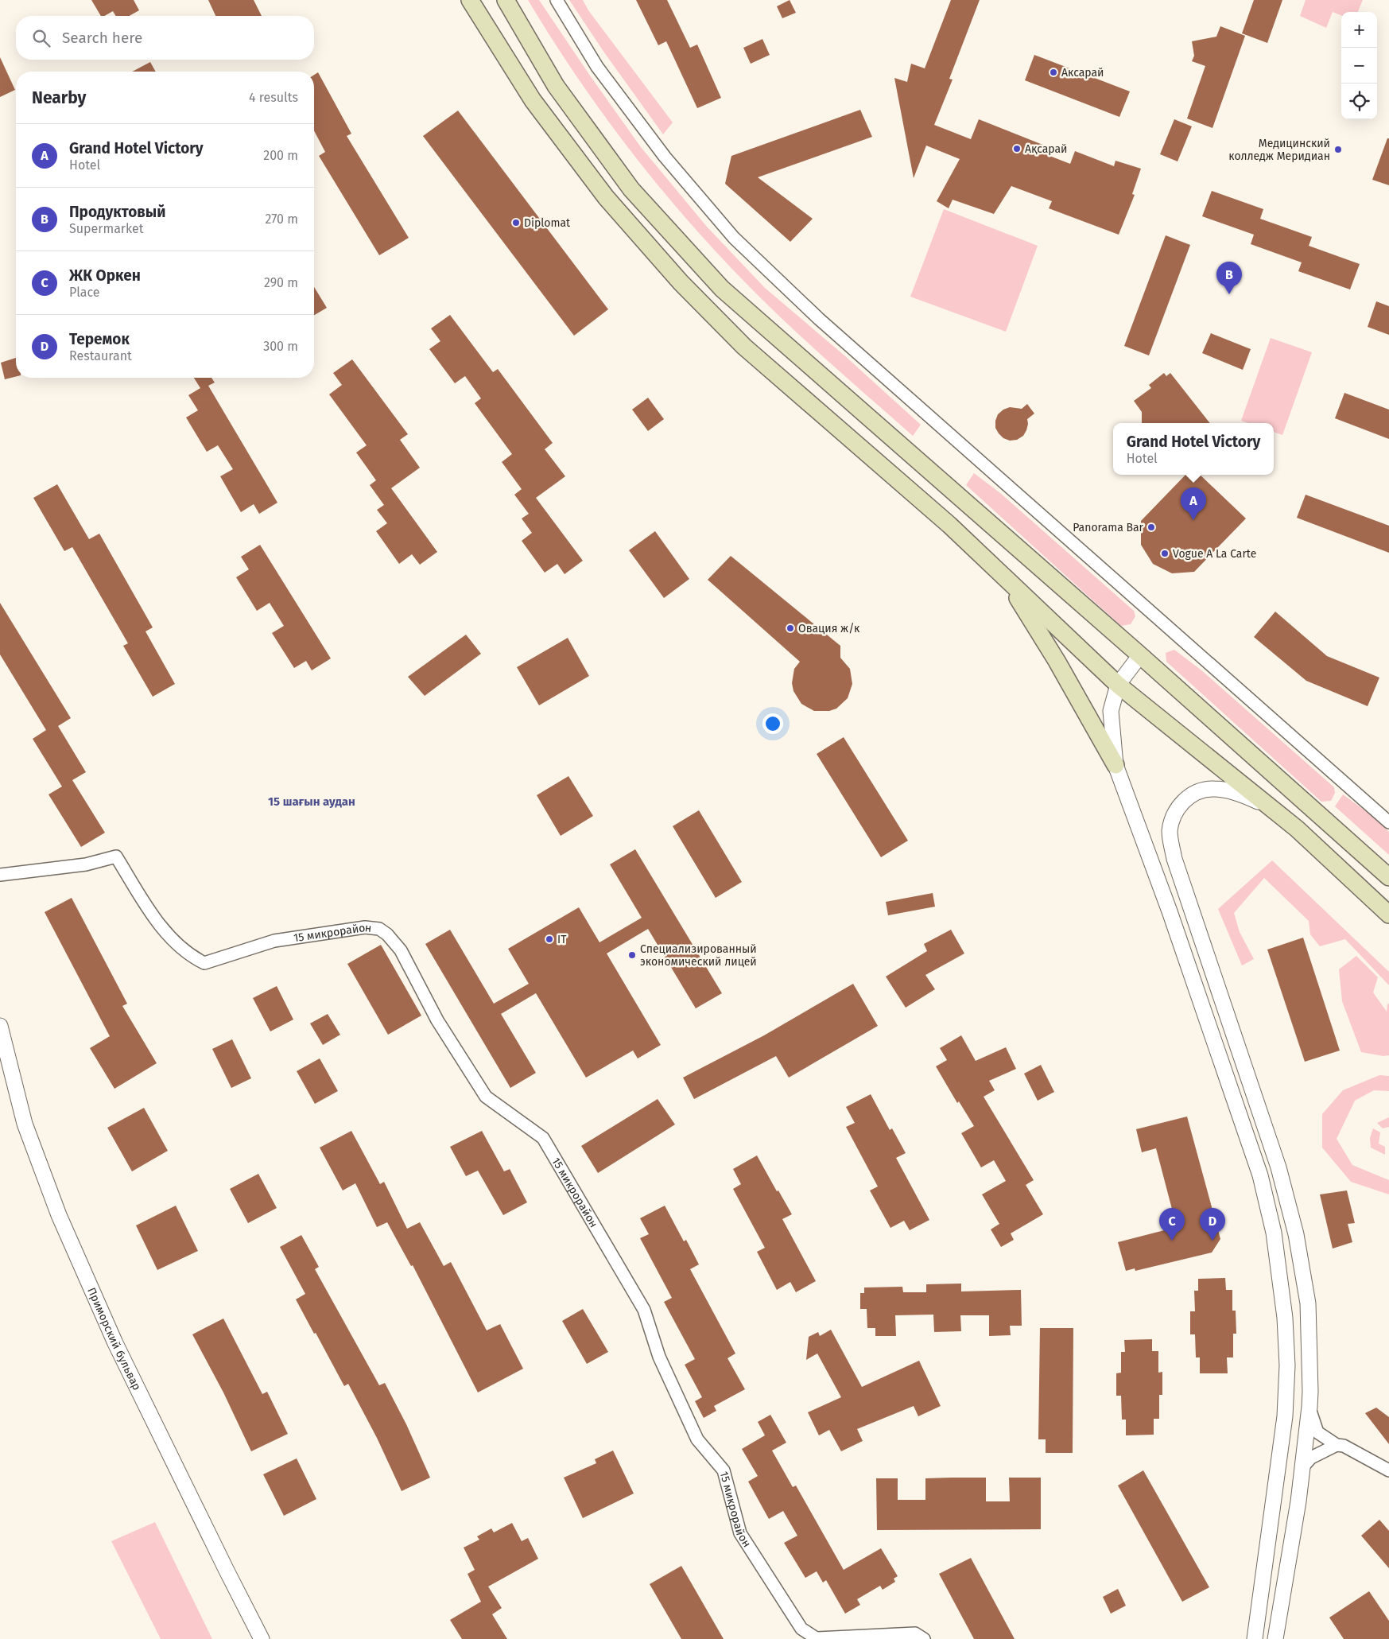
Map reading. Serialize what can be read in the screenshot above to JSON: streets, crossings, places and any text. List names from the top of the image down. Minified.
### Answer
{"streets":{"street":["15 микрорайон","Приморский бульвар"]},"districts":["15 шағын аудан"],"places":["Аксарай","Ақсарай","Медицинский колледж Меридиан","Diplomat","Panorama Bar","Vogue A La Carte","Овация ж/к","IT","Специализированный экономический лицей"],"page":{"map_buttons":["+","−"],"search":"Search here","heading":["Nearby","4 results"],"list":[{"mark":"A","name":"Grand Hotel Victory","note":"Hotel","value":"200 m"},{"mark":"B","name":"Продуктовый","note":"Supermarket","value":"270 m"},{"mark":"C","name":"ЖК Оркен","note":"Place","value":"290 m"},{"mark":"D","name":"Теремок","note":"Restaurant","value":"300 m"}],"pins":["B","A","C","D"],"popup":["Grand Hotel Victory","Hotel"]}}
